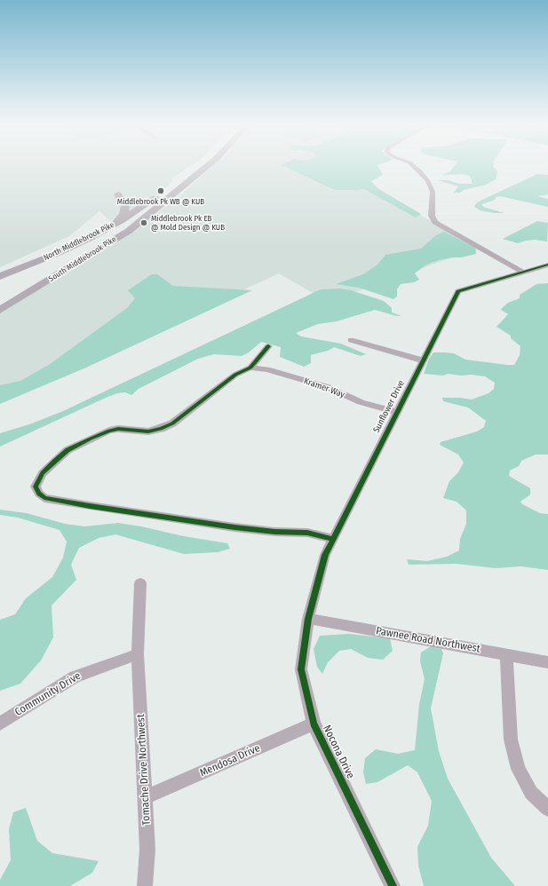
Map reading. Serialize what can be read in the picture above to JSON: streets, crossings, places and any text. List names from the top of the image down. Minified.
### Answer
{"streets":{"main road":["North Middlebrook Pike","South Middlebrook Pike"],"street":["Kramer Way","Sunflower Drive","Pawnee Road Northwest","Community Drive","Nocona Drive","Mendosa Drive","Tomache Drive Northwest"]},"crossings":[["North Middlebrook Pike","South Middlebrook Pike"],["Kramer Way","Sunflower Drive"],["Sunflower Drive","Pawnee Road Northwest"],["Sunflower Drive","Nocona Drive"],["Pawnee Road Northwest","Nocona Drive"],["Community Drive","Tomache Drive Northwest"],["Nocona Drive","Mendosa Drive"],["Mendosa Drive","Tomache Drive Northwest"]],"places":["Middlebrook Pk WB @ KUB","Middlebrook Pk EB @ Mold Design @ KUB"]}
